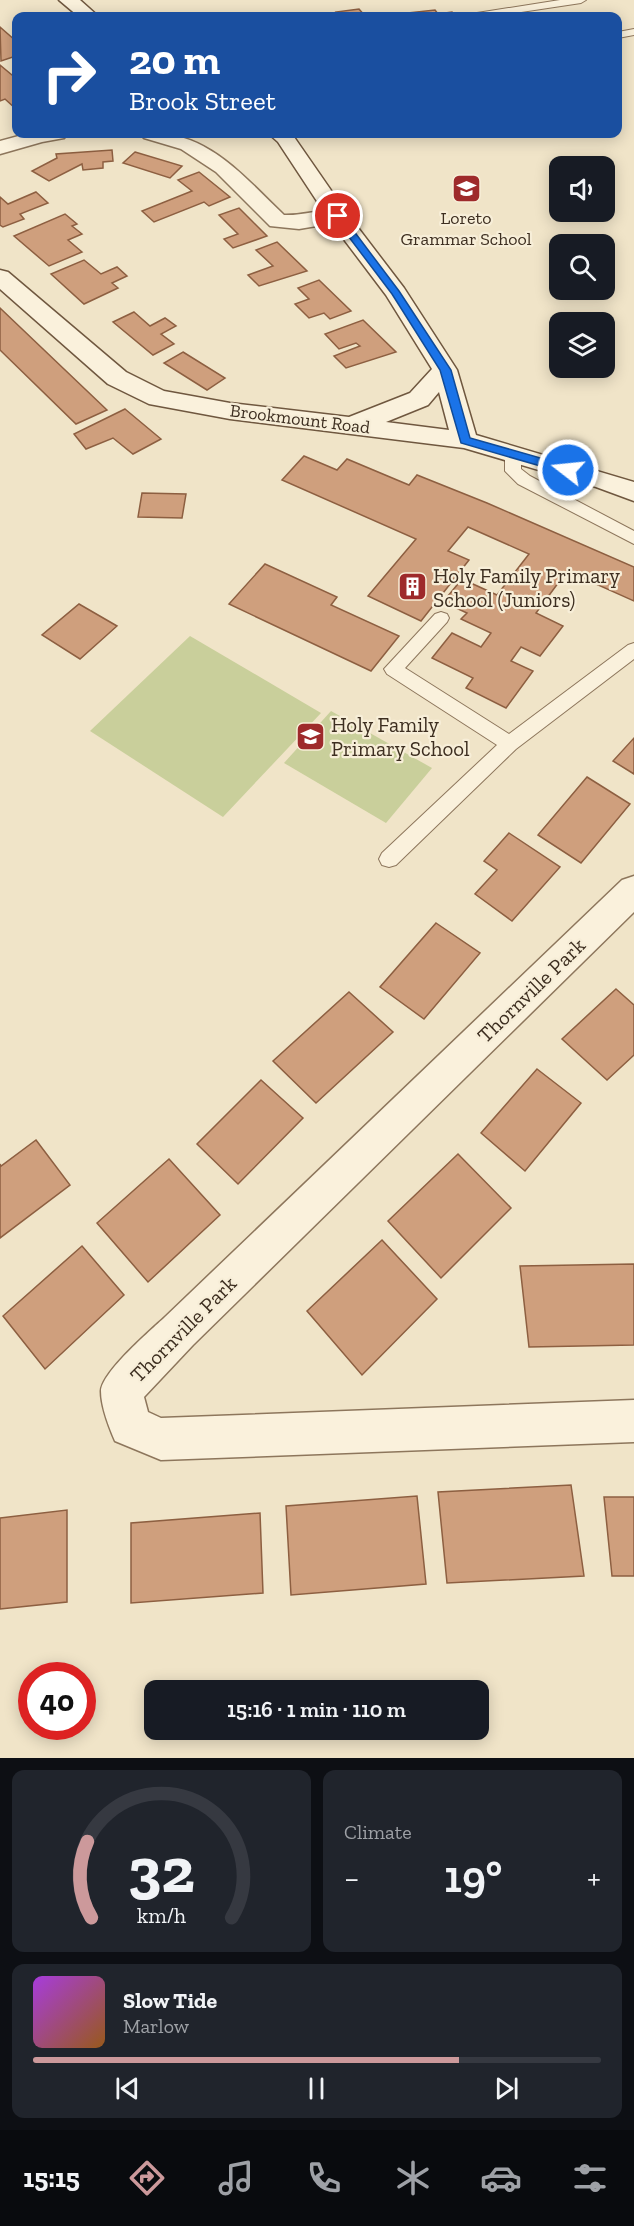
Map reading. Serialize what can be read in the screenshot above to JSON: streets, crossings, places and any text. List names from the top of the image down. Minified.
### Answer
{"streets":{"street":["Brookmount Road","Thornville Park"]},"places":{"school or university":["Loreto Grammar School","Holy Family Primary School"],"building":["Holy Family Primary School (Juniors)"]},"page":{"turn":["20 m","Brook Street"],"limit":"40","trip":"15:16 · 1 min · 110 m","tile":"Climate","heat":["−","19°","+"],"song":["Slow Tide","Marlow"],"tabs":"15:15","gauge":["32","km/h"]}}
